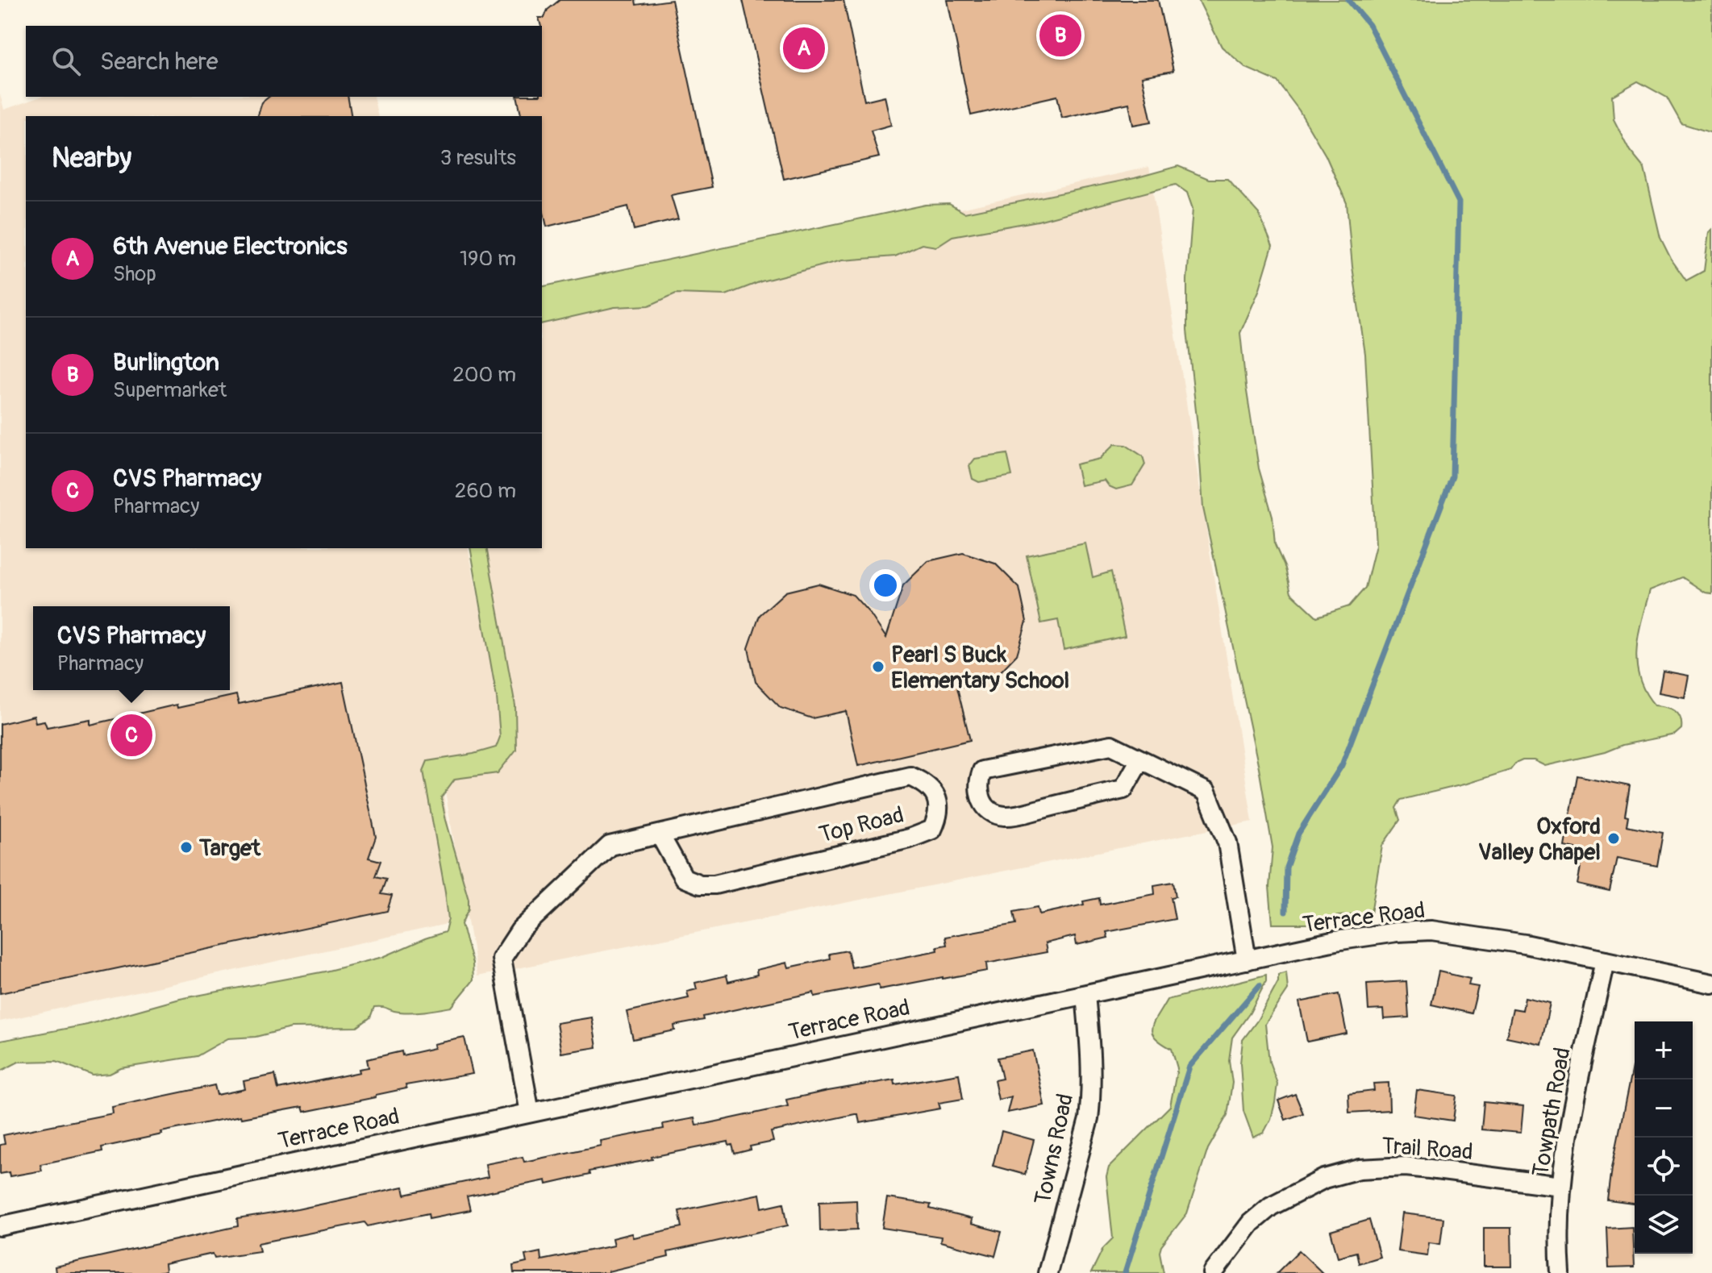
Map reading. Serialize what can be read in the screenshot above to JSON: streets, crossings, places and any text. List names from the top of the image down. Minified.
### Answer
{"streets":{"street":["Top Road","Terrace Road","Towpath Road","Trail Road","Towns Road"]},"crossings":[["Top Road","Terrace Road"],["Terrace Road","Towpath Road"],["Terrace Road","Towns Road"],["Towpath Road","Trail Road"]],"places":["Pearl S Buck Elementary School","Oxford Valley Chapel","Target"],"page":{"pins":["B","A","C"],"search":"Search here","heading":["Nearby","3 results"],"list":[{"mark":"A","name":"6th Avenue Electronics","note":"Shop","value":"190 m"},{"mark":"B","name":"Burlington","note":"Supermarket","value":"200 m"},{"mark":"C","name":"CVS Pharmacy","note":"Pharmacy","value":"260 m"}],"popup":["CVS Pharmacy","Pharmacy"],"map_buttons":["+","−"]}}
